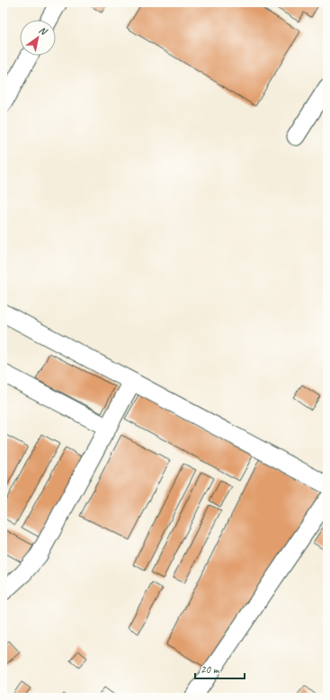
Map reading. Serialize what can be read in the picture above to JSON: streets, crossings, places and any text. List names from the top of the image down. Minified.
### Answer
{"scale_bar":"20 m","north":"top right"}
